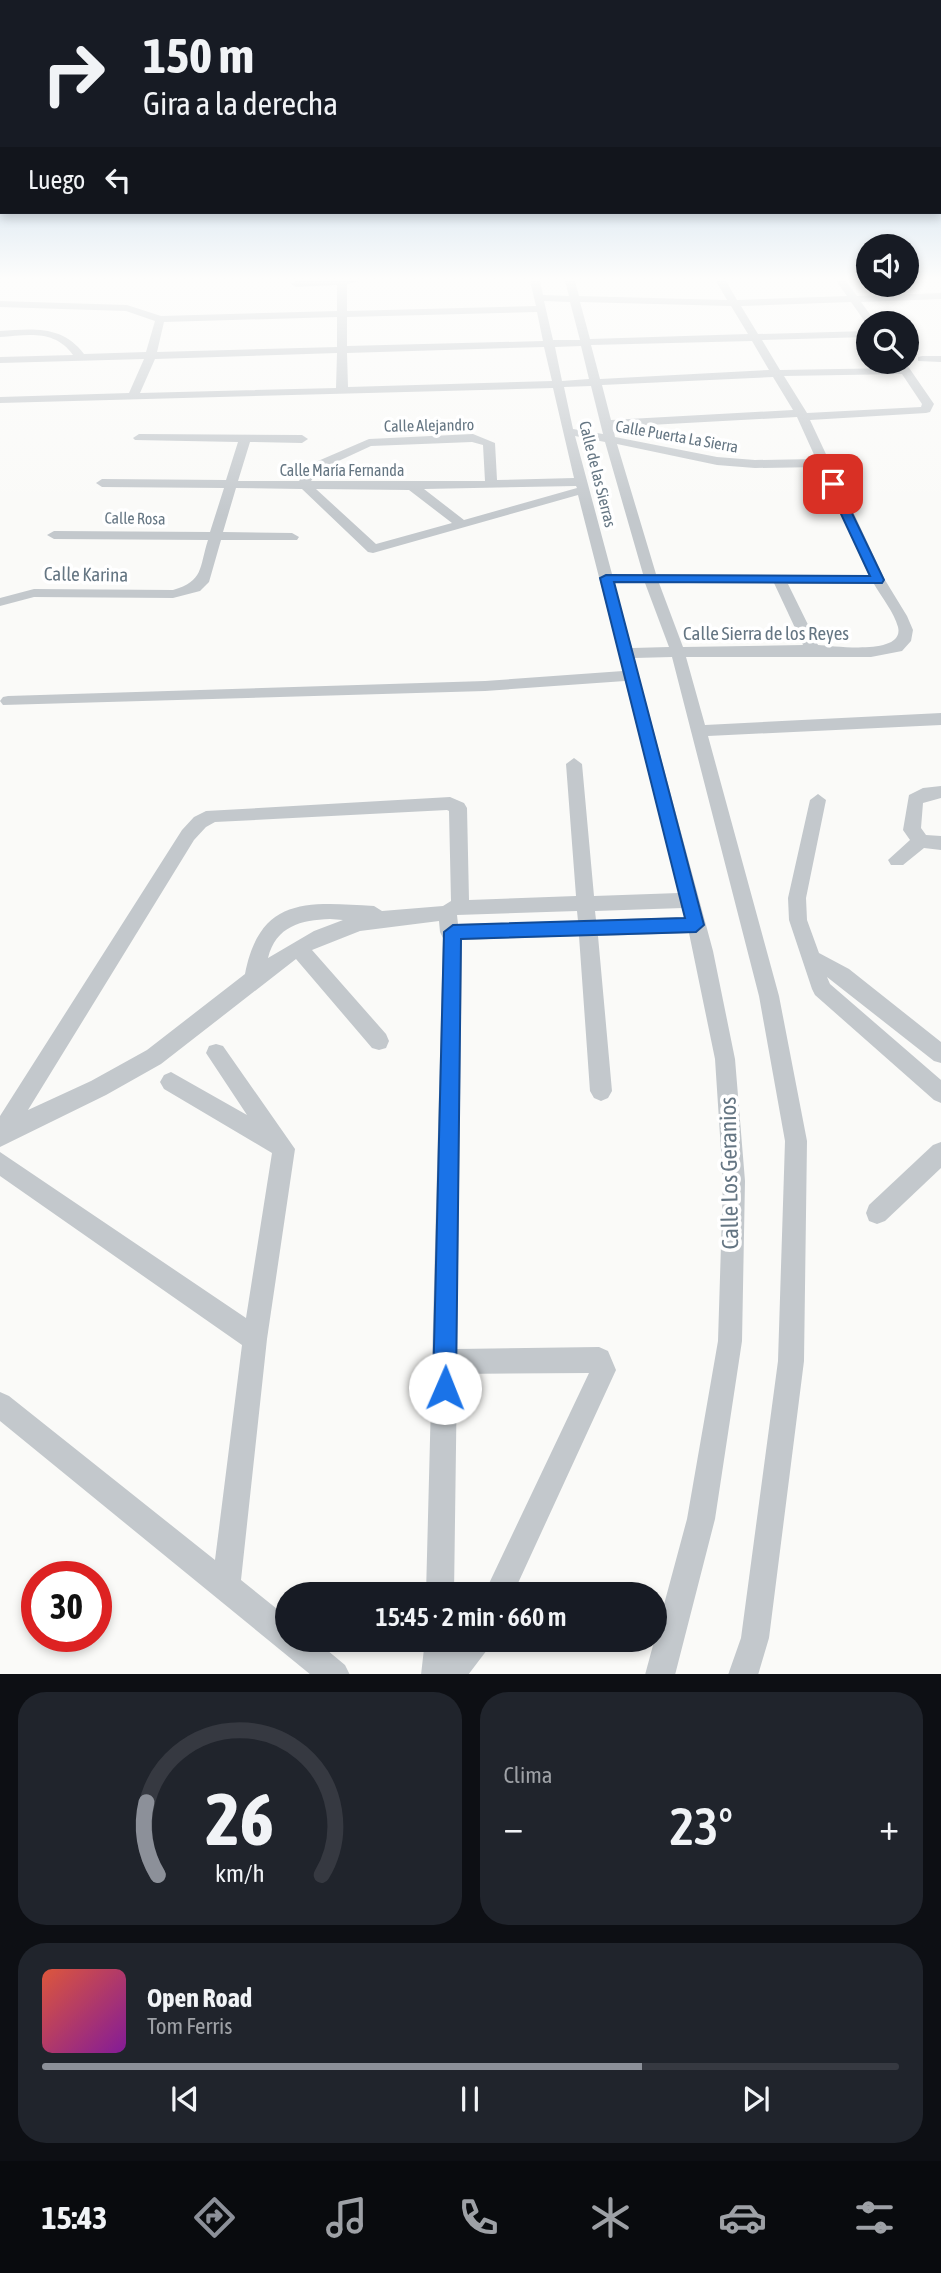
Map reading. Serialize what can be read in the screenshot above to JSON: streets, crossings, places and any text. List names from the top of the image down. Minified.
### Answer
{"streets":{"street":["Calle Alejandro","Calle Puerta La Sierra","Calle María Fernanda","Calle de las Sierras","Calle Rosa","Calle Karina","Calle Sierra de los Reyes","Calle Los Geranios"]},"crossings":[["Calle Alejandro","Calle María Fernanda"],["Calle Puerta La Sierra","Calle de las Sierras"],["Calle María Fernanda","Calle de las Sierras"],["Calle de las Sierras","Calle Sierra de los Reyes"],["Calle de las Sierras","Calle Los Geranios"],["Calle Rosa","Calle Karina"],["Calle Sierra de los Reyes","Calle Los Geranios"]],"page":{"turn":["150 m","Gira a la derecha"],"then":"Luego","limit":"30","trip":"15:45 · 2 min · 660 m","tile":"Clima","heat":["−","23°","+"],"song":["Open Road","Tom Ferris"],"tabs":"15:43","gauge":["26","km/h"]}}
